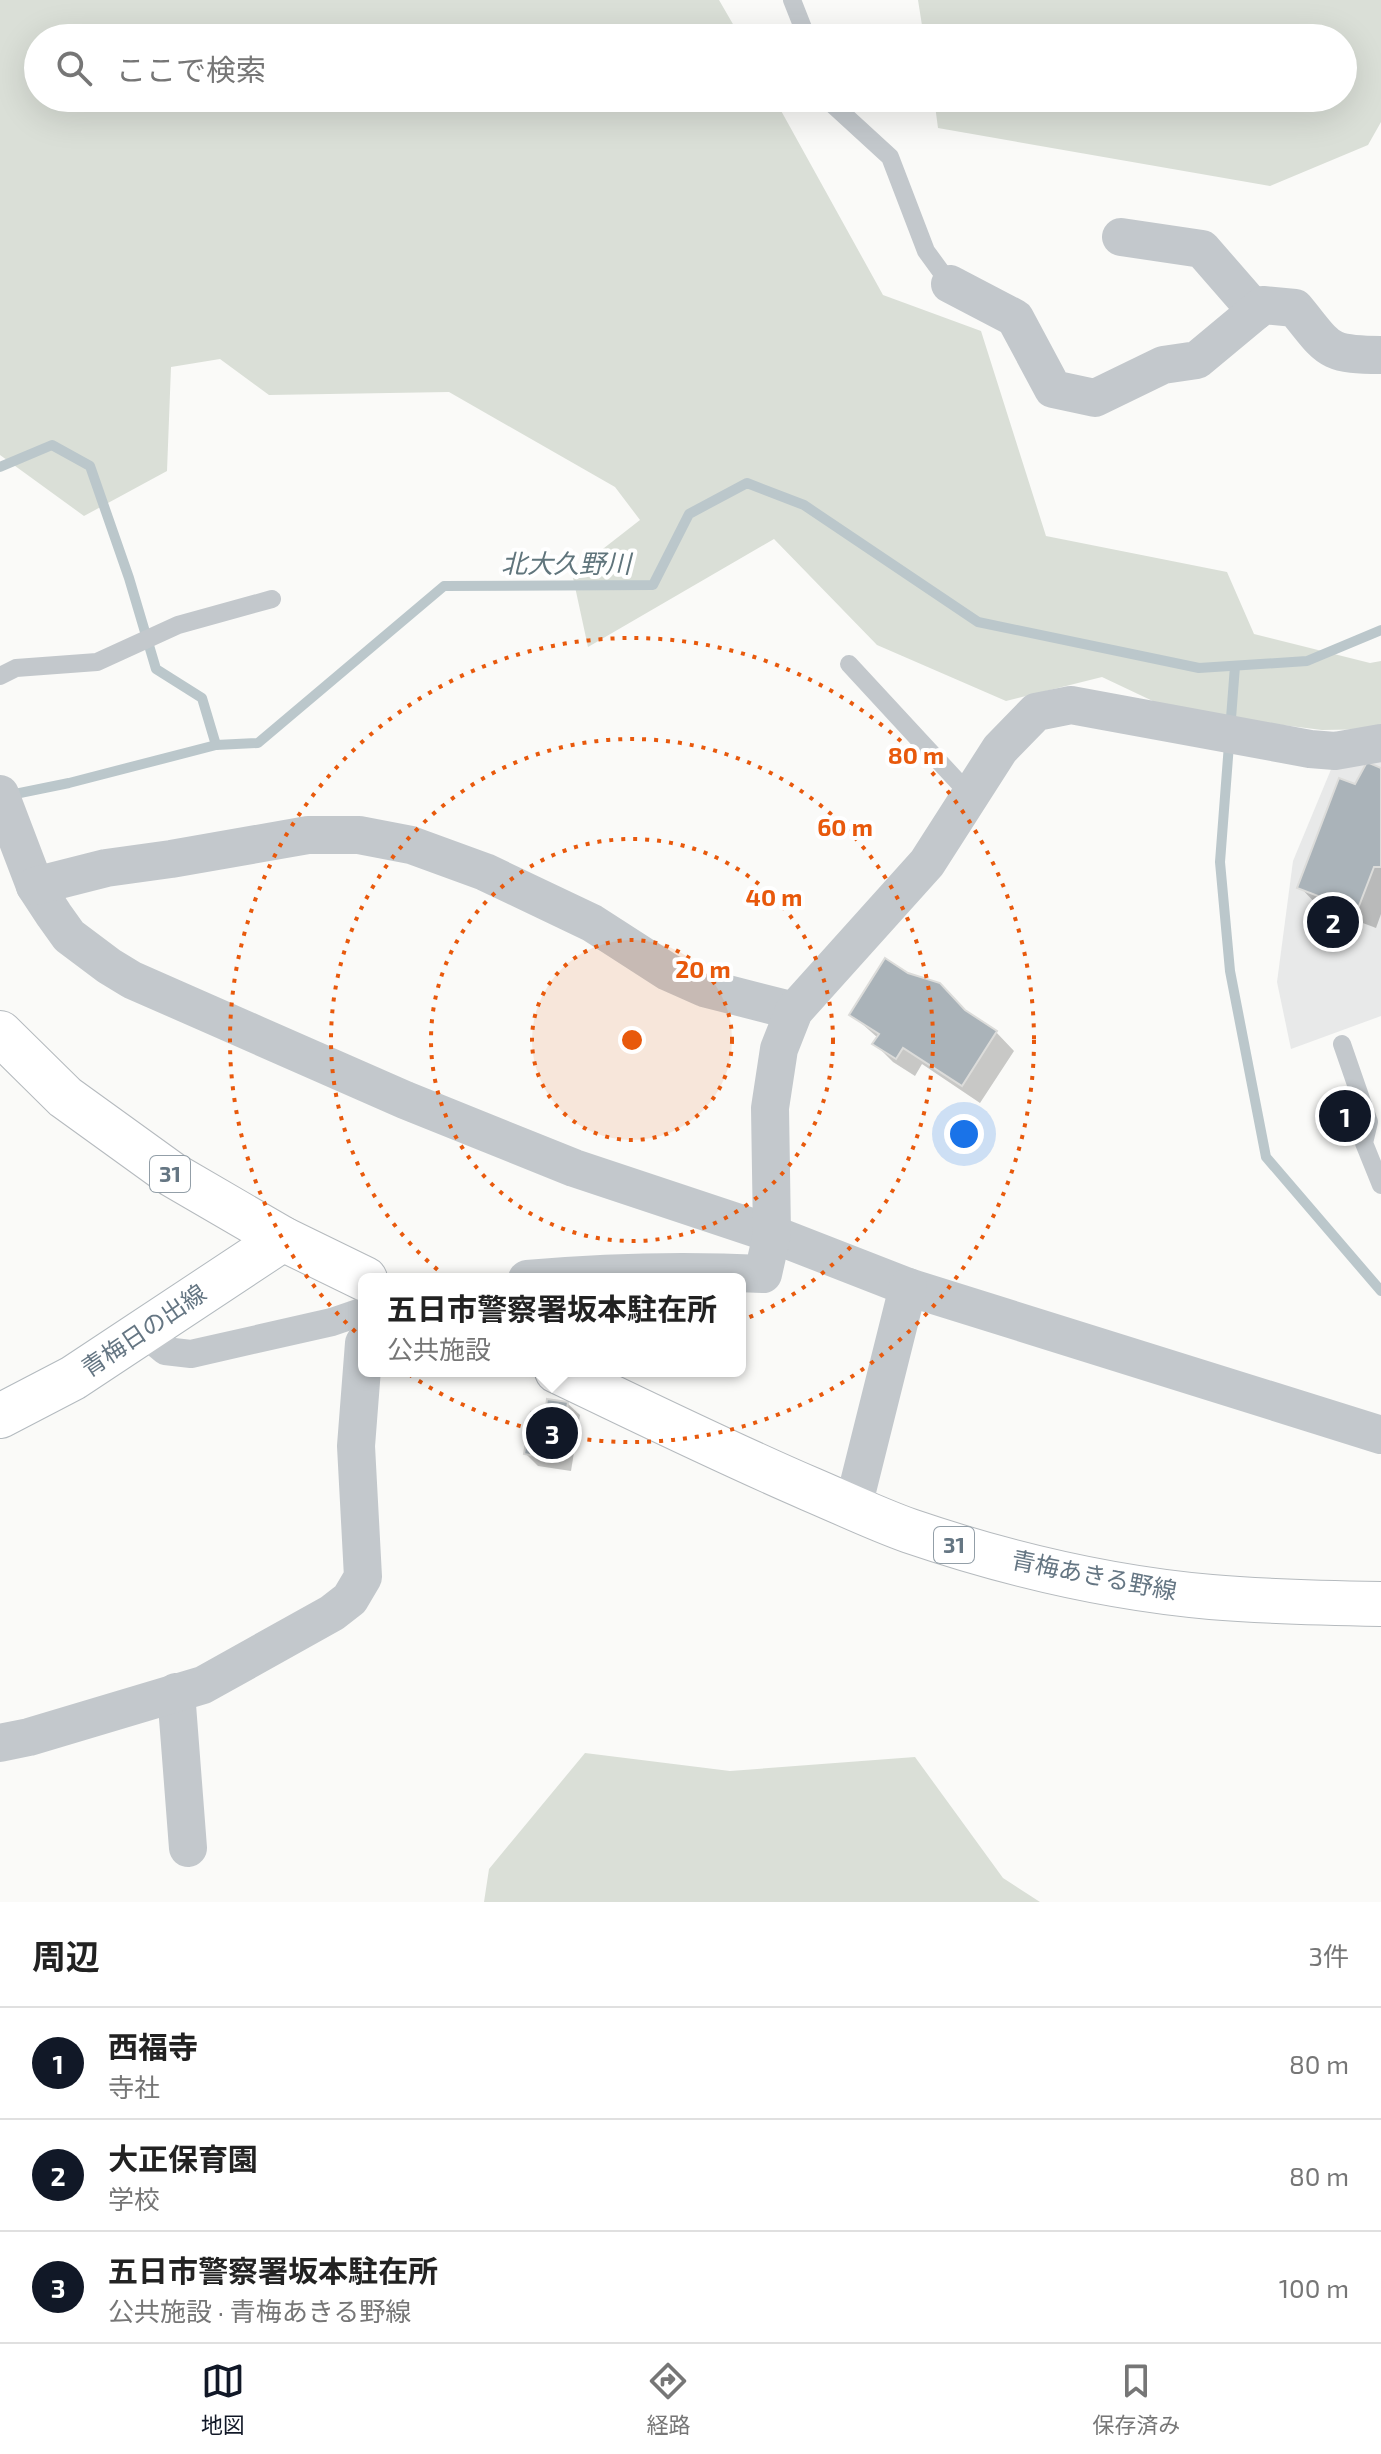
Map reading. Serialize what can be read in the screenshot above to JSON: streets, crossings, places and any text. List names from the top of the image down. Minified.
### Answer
{"streets":{"main road":["31","青梅日の出線","青梅あきる野線"]},"crossings":[["31","青梅日の出線"]],"water":["北大久野川"],"page":{"search":"ここで検索","pins":["2","1","3"],"popup":["五日市警察署坂本駐在所","公共施設"],"heading":["周辺","3件"],"list":[{"mark":"1","name":"西福寺","note":"寺社","value":"80 m"},{"mark":"2","name":"大正保育園","note":"学校","value":"80 m"},{"mark":"3","name":"五日市警察署坂本駐在所","note":"公共施設 · 青梅あきる野線","value":"100 m"}],"nav":["地図","経路","保存済み"]},"rings":["80 m","60 m","40 m","20 m"]}
